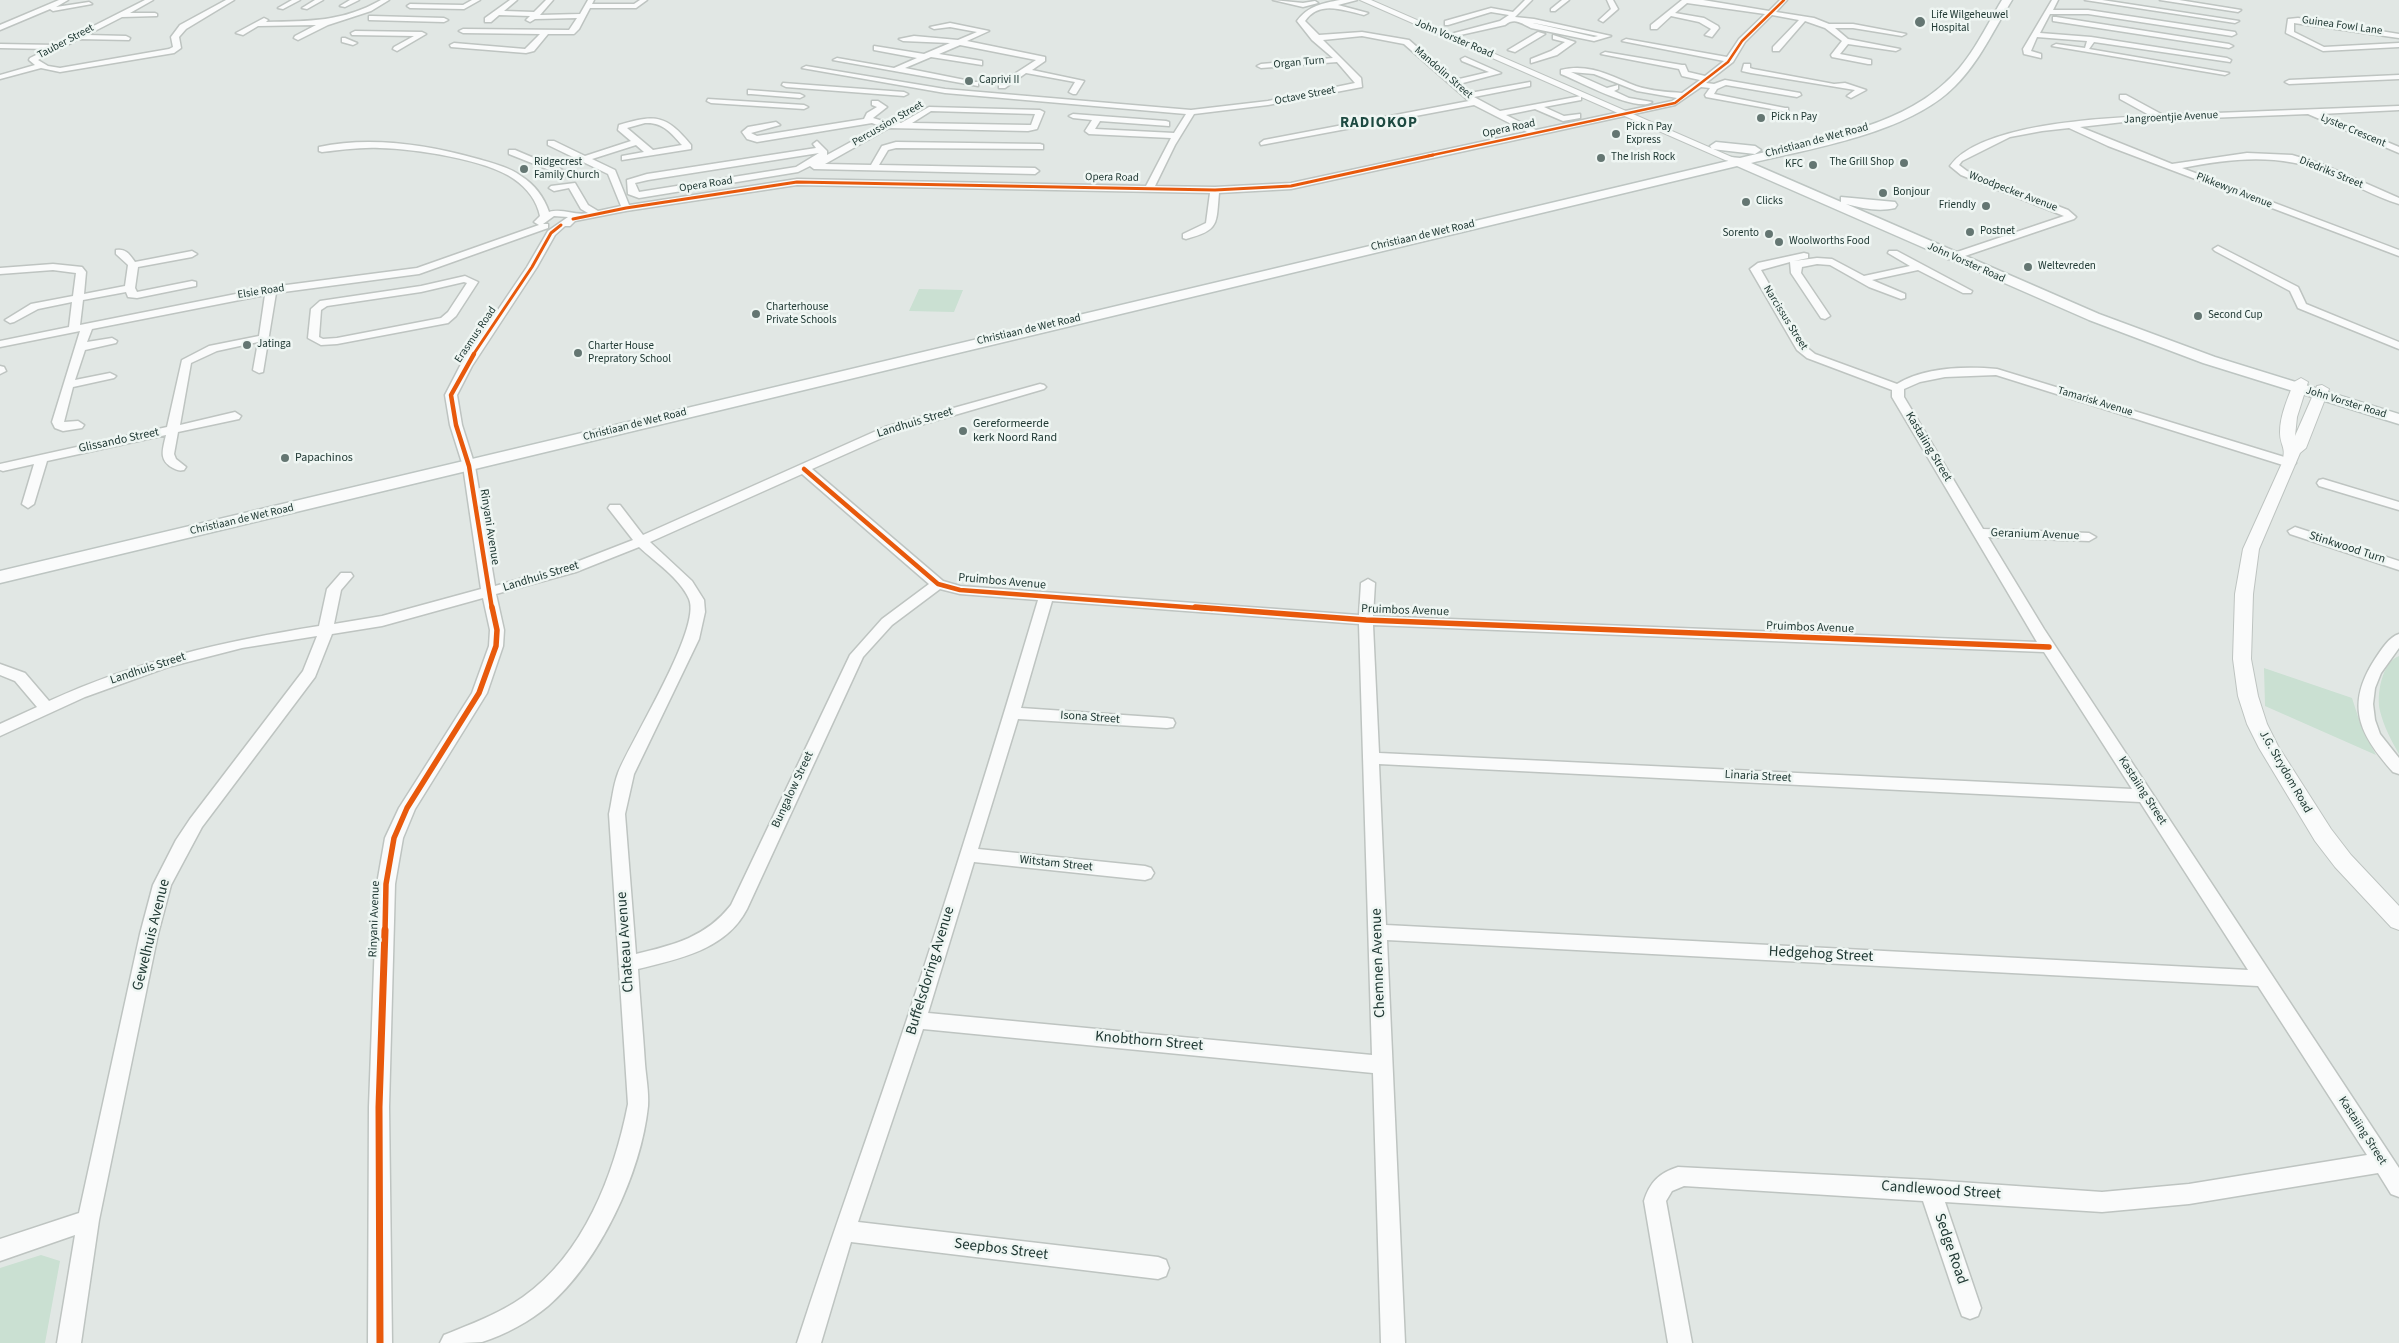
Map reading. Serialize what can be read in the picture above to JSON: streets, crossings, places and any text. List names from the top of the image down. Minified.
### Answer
{"streets":{"main road":["John Vorster Road","Christiaan de Wet Road"],"street":["Guinea Fowl Lane","Tauber Street","Organ Turn","Mandolin Street","Octave Street","Jangroentjie Avenue","Percussion Street","Opera Road","Lyster Crescent","Diedriks Street","Pikkewyn Avenue","Woodpecker Avenue","Elsie Road","Narcissus Street","Erasmus Road","Tamarisk Avenue","Landhuis Street","Glissando Street","Kastaiing Street","Rinyani Avenue","Geranium Avenue","Stinkwood Turn","Pruimbos Avenue","Isona Street","J.G. Strydom Road","Linaria Street","Bungalow Street","Witstam Street","Gewelhuis Avenue","Chateau Avenue","Hedgehog Street","Chemnen Avenue","Buffelsdoring Avenue","Knobthorn Street","Candlewood Street","Sedge Road","Seepbos Street"]},"crossings":[["John Vorster Road","Opera Road"],["John Vorster Road","Christiaan de Wet Road"],["John Vorster Road","Woodpecker Avenue"],["John Vorster Road","J.G. Strydom Road"],["Organ Turn","Octave Street"],["Mandolin Street","Octave Street"],["Mandolin Street","Opera Road"],["Jangroentjie Avenue","Lyster Crescent"],["Jangroentjie Avenue","Pikkewyn Avenue"],["Jangroentjie Avenue","Woodpecker Avenue"],["Percussion Street","Opera Road"],["Opera Road","Elsie Road"],["Opera Road","Erasmus Road"],["Christiaan de Wet Road","Erasmus Road"],["Christiaan de Wet Road","Rinyani Avenue"],["Diedriks Street","Pikkewyn Avenue"],["Elsie Road","Erasmus Road"],["Narcissus Street","Tamarisk Avenue"],["Narcissus Street","Kastaiing Street"],["Erasmus Road","Rinyani Avenue"],["Tamarisk Avenue","Kastaiing Street"],["Tamarisk Avenue","J.G. Strydom Road"],["Landhuis Street","Rinyani Avenue"],["Landhuis Street","Pruimbos Avenue"],["Landhuis Street","Gewelhuis Avenue"],["Landhuis Street","Chateau Avenue"],["Kastaiing Street","Geranium Avenue"],["Kastaiing Street","Pruimbos Avenue"],["Kastaiing Street","Linaria Street"],["Kastaiing Street","Hedgehog Street"],["Kastaiing Street","Candlewood Street"],["Pruimbos Avenue","Bungalow Street"],["Pruimbos Avenue","Chemnen Avenue"],["Pruimbos Avenue","Buffelsdoring Avenue"],["Isona Street","Buffelsdoring Avenue"],["Linaria Street","Chemnen Avenue"],["Bungalow Street","Chateau Avenue"],["Witstam Street","Buffelsdoring Avenue"],["Hedgehog Street","Chemnen Avenue"],["Chemnen Avenue","Knobthorn Street"],["Buffelsdoring Avenue","Knobthorn Street"],["Buffelsdoring Avenue","Seepbos Street"],["Candlewood Street","Sedge Road"]],"districts":["RADIOKOP"],"places":["Life Wilgeheuwel Hospital","Caprivi II","Pick n Pay","Pick n Pay Express","The Irish Rock","The Grill Shop","KFC","Ridgecrest Family Church","Bonjour","Clicks","Friendly","Postnet","Sorento","Woolworths Food","Weltevreden","Charterhouse Private Schools","Second Cup","Jatinga","Charter House Prepratory School","Gereformeerde kerk Noord Rand","Papachinos"]}
